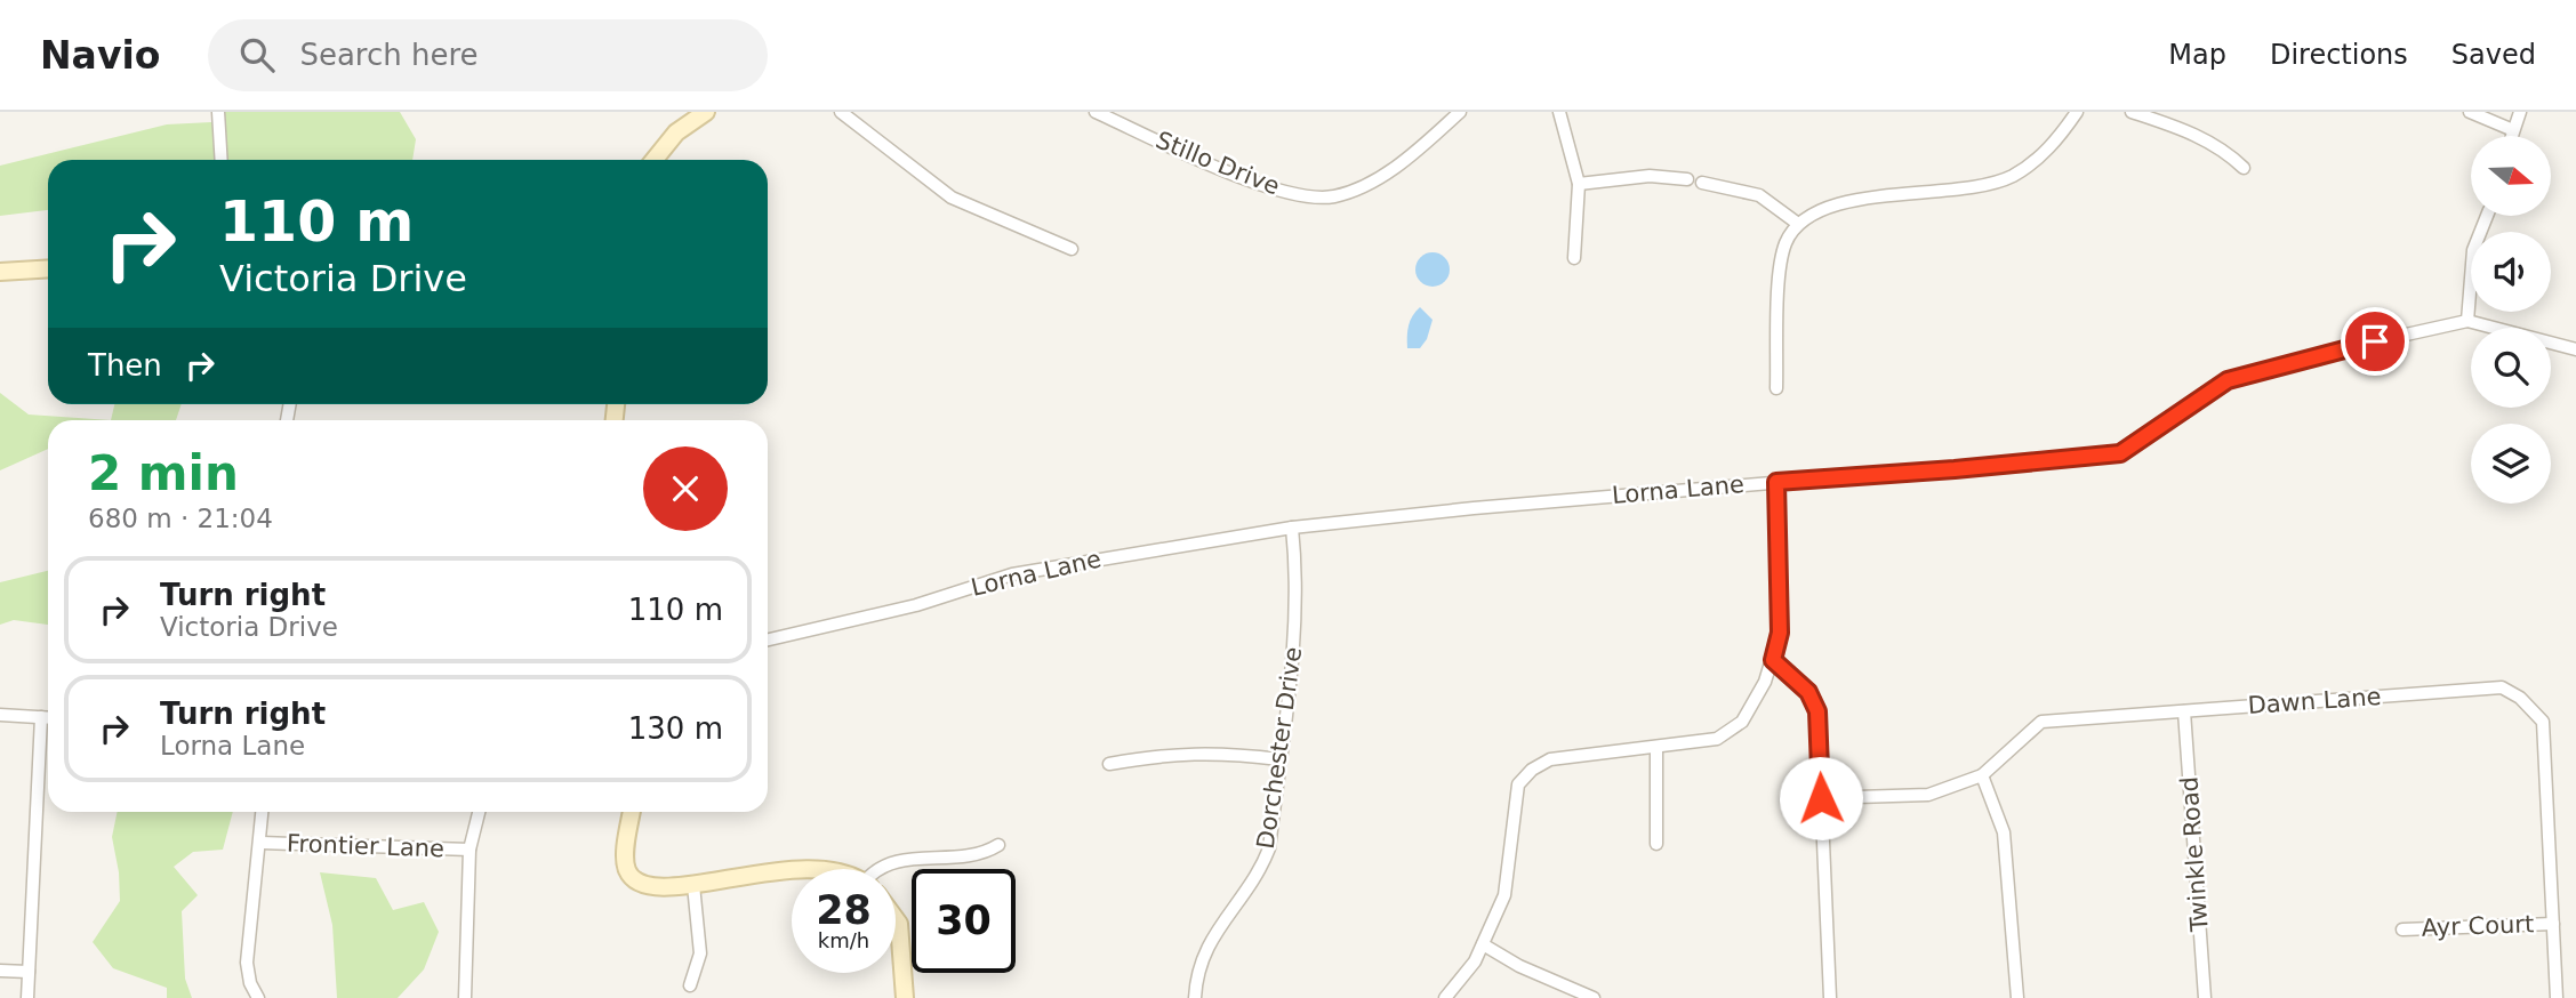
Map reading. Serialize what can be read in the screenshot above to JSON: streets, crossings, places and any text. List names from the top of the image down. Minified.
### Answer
{"streets":{"street":["Stillo Drive","Lorna Lane","Dawn Lane","Dorchester Drive","Frontier Lane","Twinkle Road","Ayr Court"]},"crossings":[["Lorna Lane","Dorchester Drive"],["Dawn Lane","Twinkle Road"],["Dawn Lane","Ayr Court"]],"north":"right","page":{"header":"Navio","search":"Search here","nav":["Map","Directions","Saved"],"turn":["110 m","Victoria Drive"],"then":"Then","heading":["2 min","680 m · 21:04"],"list":[{"name":"Turn right","note":"Victoria Drive","value":"110 m"},{"name":"Turn right","note":"Lorna Lane","value":"130 m"}],"speed":"28 km/h","limit":"30"}}
